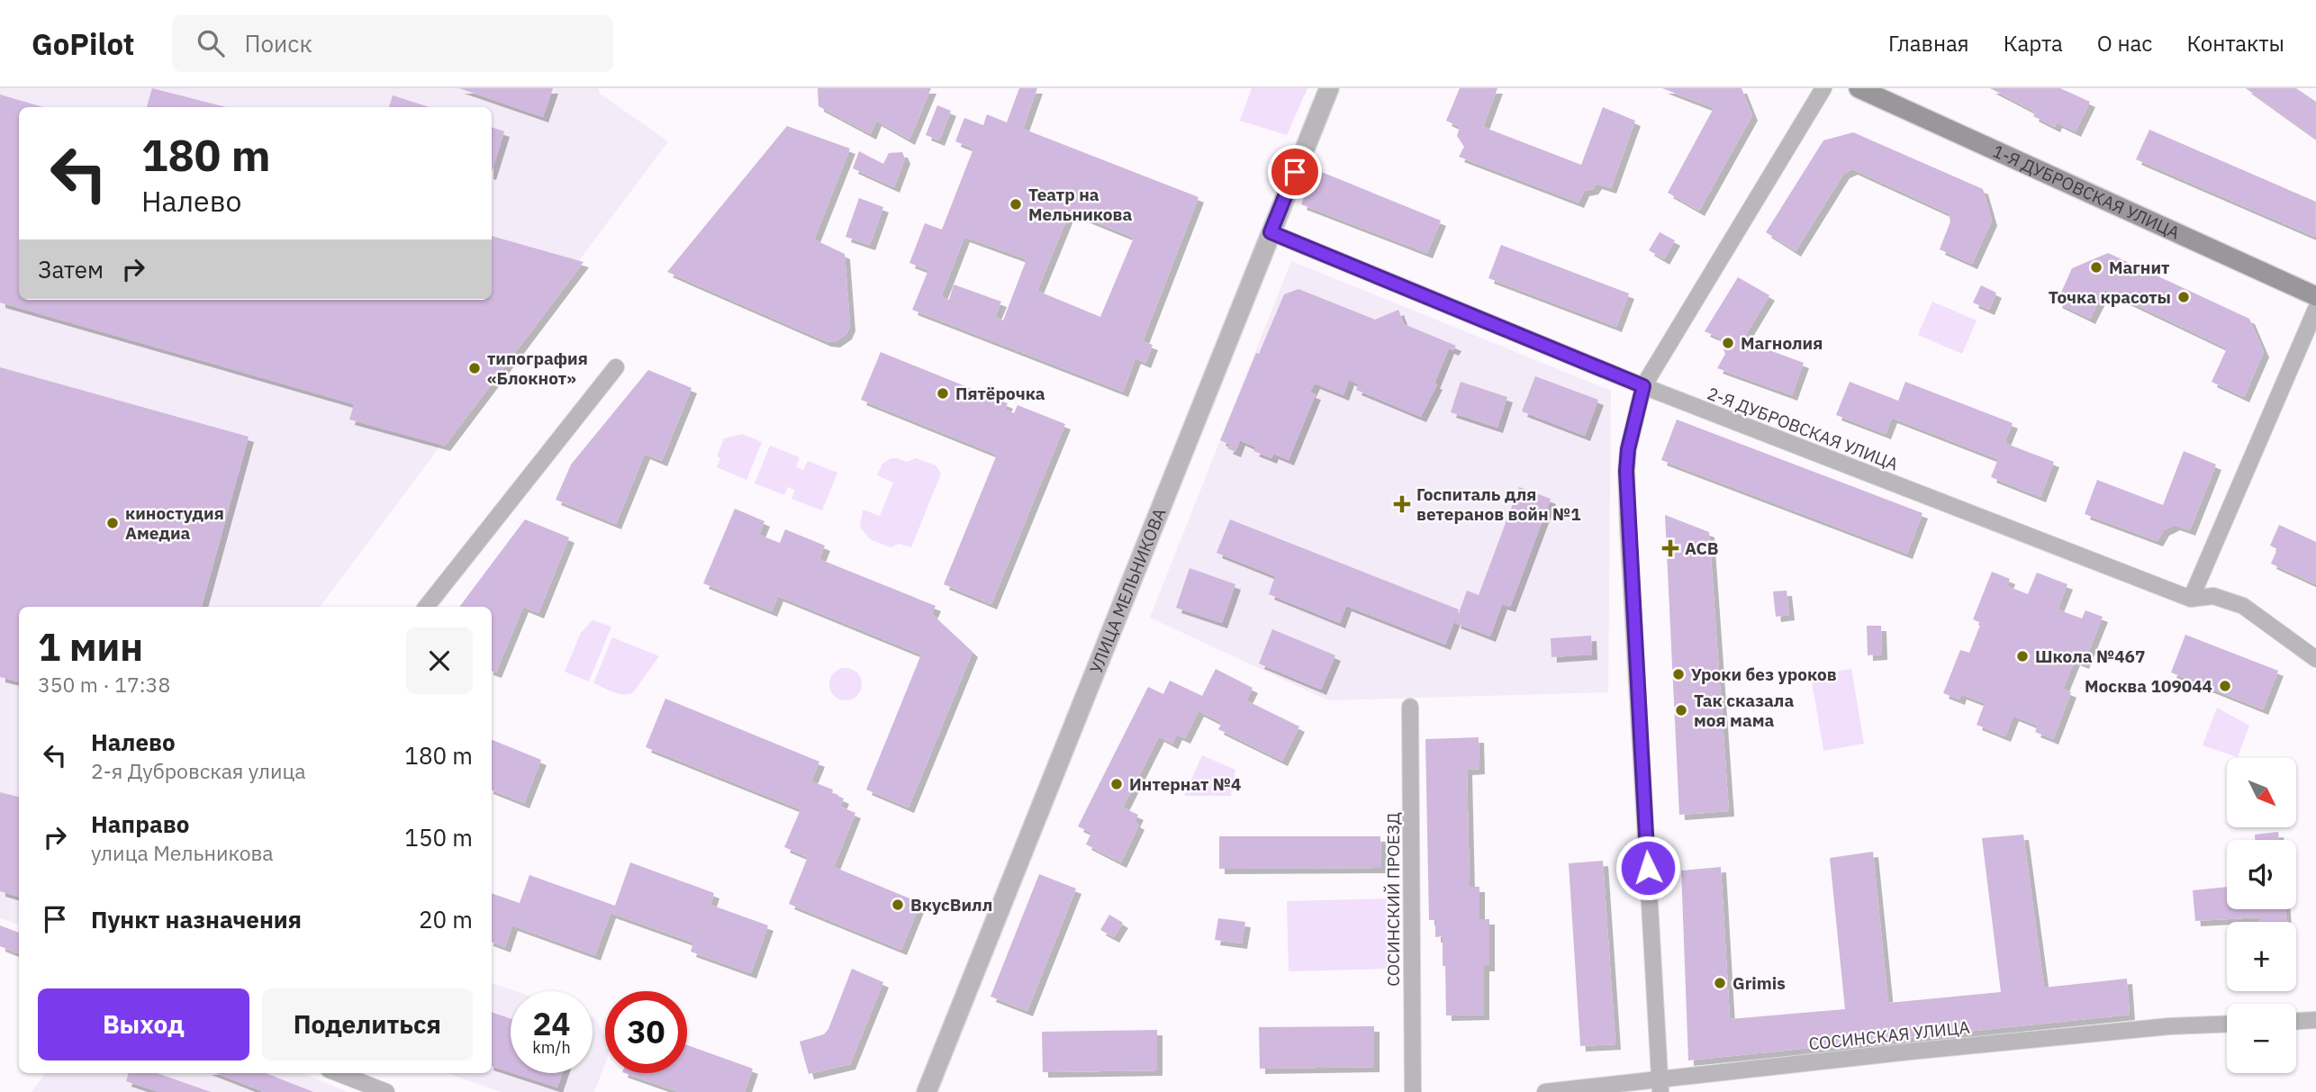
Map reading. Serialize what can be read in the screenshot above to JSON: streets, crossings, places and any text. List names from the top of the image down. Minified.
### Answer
{"streets":{"main road":["1-Я ДУБРОВСКАЯ УЛИЦА"],"street":["2-Я ДУБРОВСКАЯ УЛИЦА","УЛИЦА МЕЛЬНИКОВА","СОСИНСКИЙ ПРОЕЗД","СОСИНСКАЯ УЛИЦА"]},"crossings":[["2-Я ДУБРОВСКАЯ УЛИЦА","УЛИЦА МЕЛЬНИКОВА"]],"places":{"other":["Театр на Мельникова","Магнит","Точка красоты","Магнолия","типография «Блокнот»","Пятёрочка","киностудия Амедиа","Школа №467","Уроки без уроков","Москва 109044","Так сказала моя мама","Интернат №4","ВкусВилл","Grimis"],"health":["Госпиталь для ветеранов войн №1","АСВ"]},"north":"bottom right","page":{"header":"GoPilot","search":"Поиск","nav":["Главная","Карта","О нас","Контакты"],"turn":["180 m","Налево"],"then":"Затем","heading":["1 мин","350 m · 17:38"],"list":[{"name":"Налево","note":"2-я Дубровская улица","value":"180 m"},{"name":"Направо","note":"улица Мельникова","value":"150 m"},{"name":"Пункт назначения","value":"20 m"}],"map_buttons":["+","−"],"buttons":["Выход","Поделиться"],"speed":"24 km/h","limit":"30"}}
